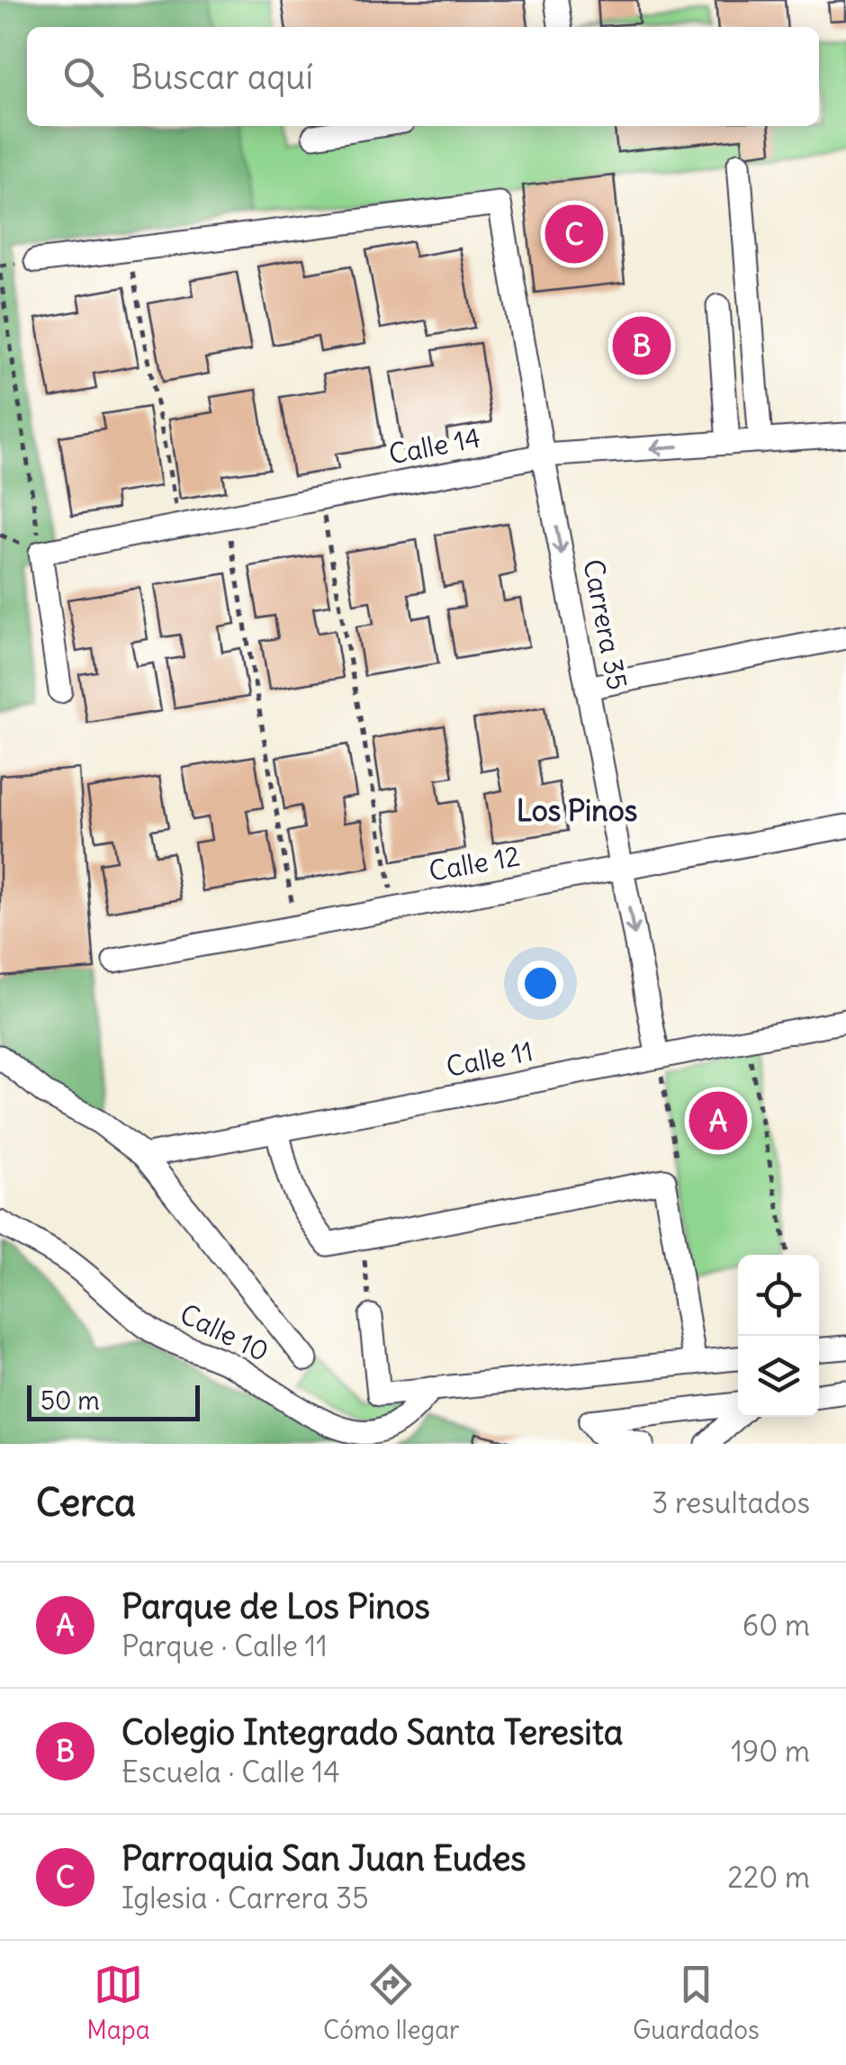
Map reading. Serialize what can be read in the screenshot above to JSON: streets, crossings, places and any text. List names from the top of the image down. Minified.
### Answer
{"streets":{"street":["Calle 14","Carrera 35","Calle 12","Calle 11","Calle 10"]},"crossings":[["Calle 14","Carrera 35"],["Carrera 35","Calle 12"],["Carrera 35","Calle 11"]],"districts":["Los Pinos"],"scale_bar":"50 m","page":{"search":"Buscar aquí","pins":["C","B","A"],"scale":"50 m","heading":["Cerca","3 resultados"],"list":[{"mark":"A","name":"Parque de Los Pinos","note":"Parque · Calle 11","value":"60 m"},{"mark":"B","name":"Colegio Integrado Santa Teresita","note":"Escuela · Calle 14","value":"190 m"},{"mark":"C","name":"Parroquia San Juan Eudes","note":"Iglesia · Carrera 35","value":"220 m"}],"nav":["Mapa","Cómo llegar","Guardados"]}}
